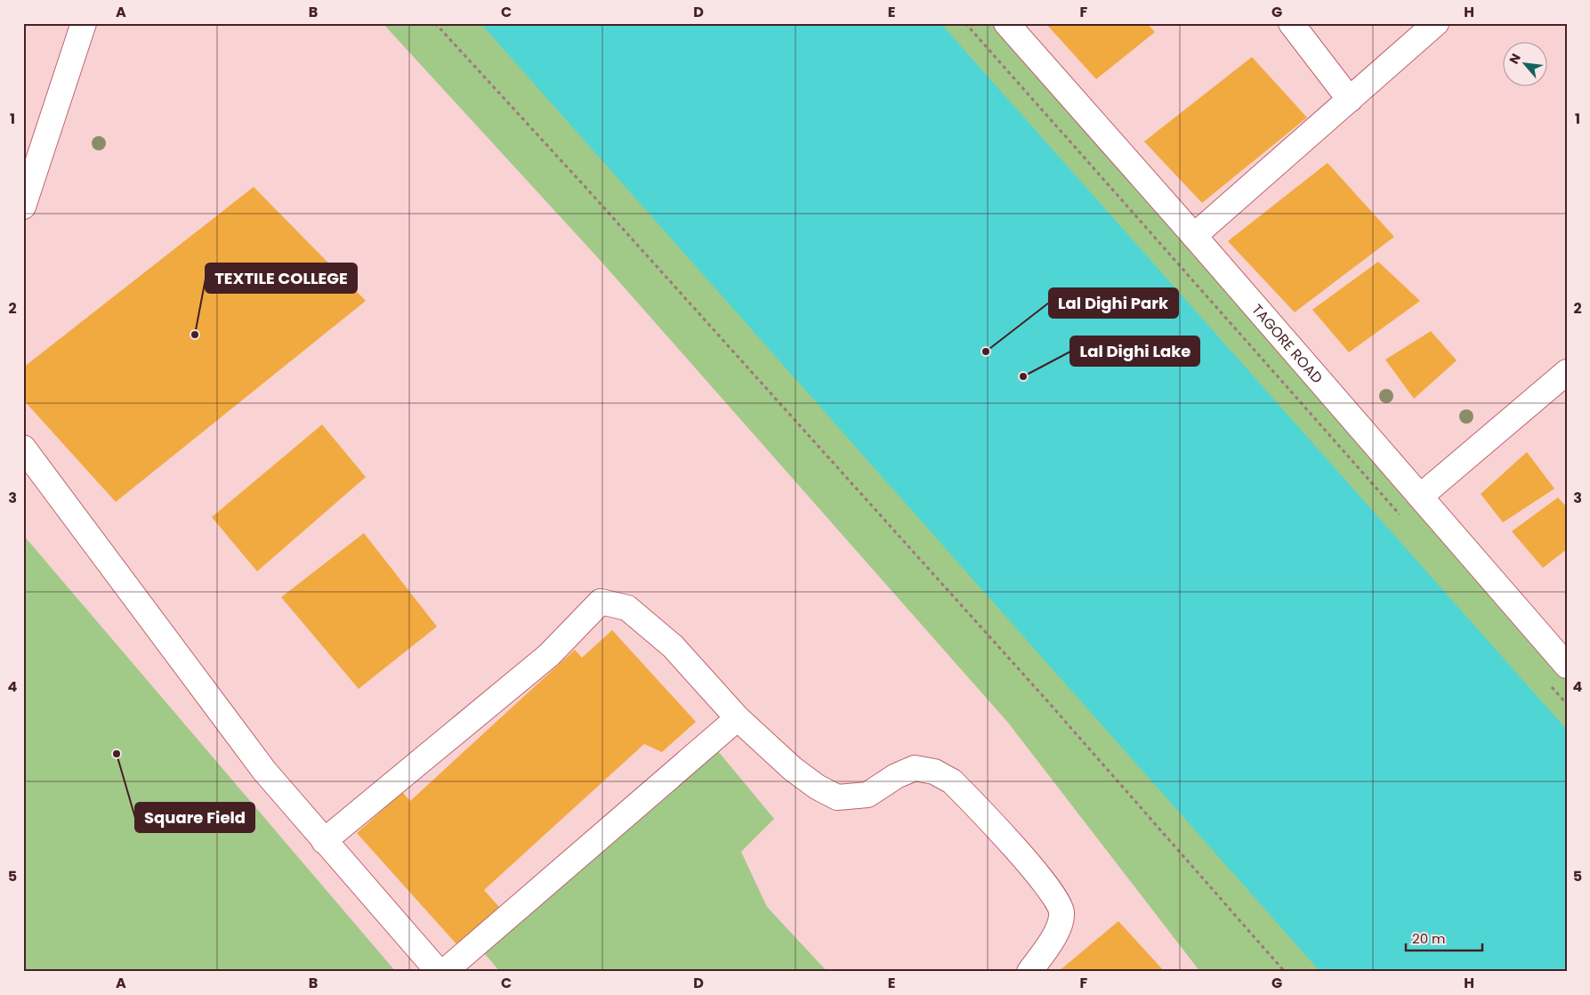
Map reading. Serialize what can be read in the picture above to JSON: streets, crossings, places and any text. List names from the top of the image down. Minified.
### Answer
{"streets":{"street":["TAGORE ROAD"]},"places":["TEXTILE COLLEGE","Lal Dighi Park","Lal Dighi Lake","Square Field"],"scale_bar":"20 m","north":"top left","grid":{"columns":["A","B","C","D","E","F","G","H"],"rows":["1","2","3","4","5"]}}
